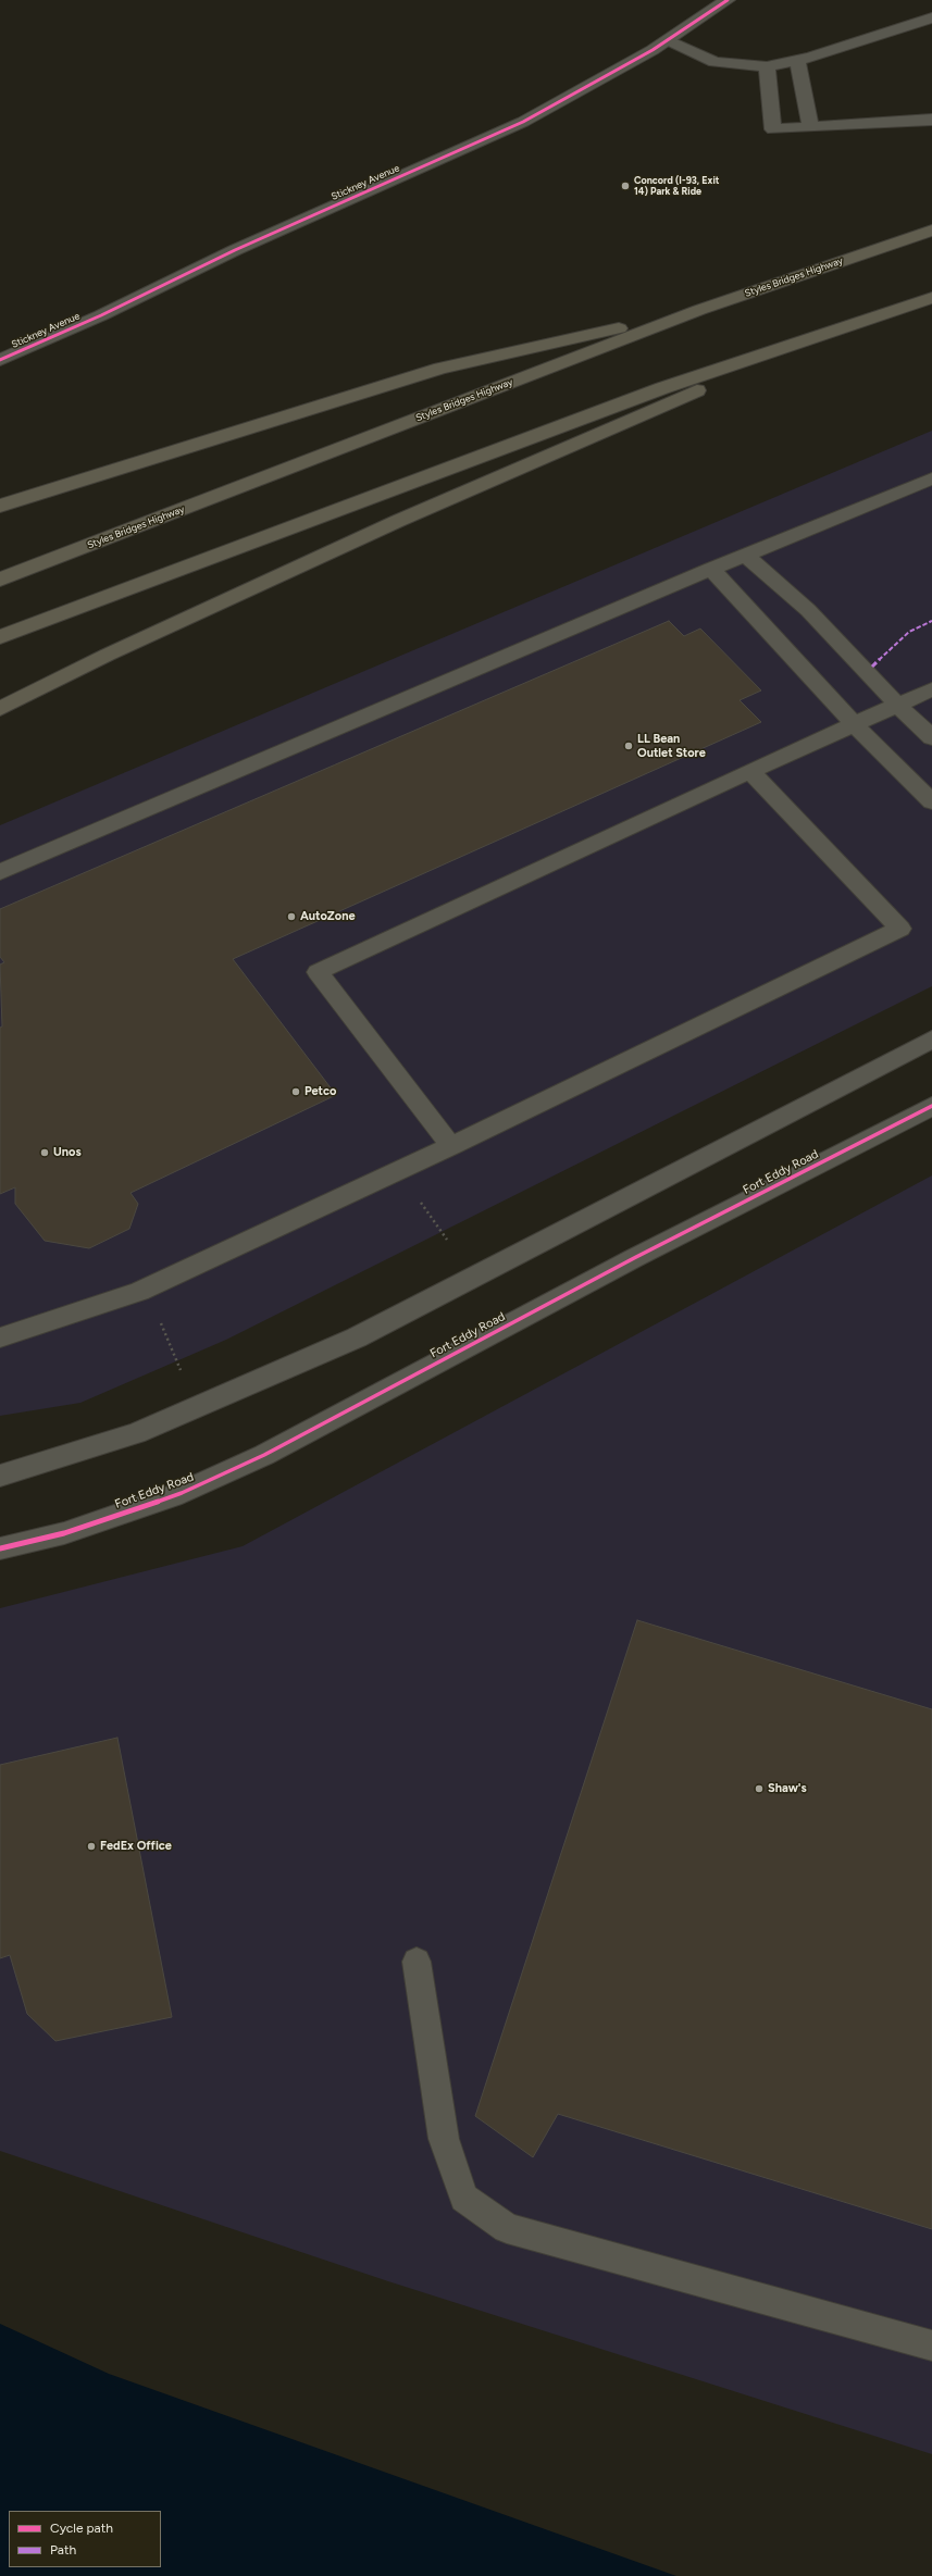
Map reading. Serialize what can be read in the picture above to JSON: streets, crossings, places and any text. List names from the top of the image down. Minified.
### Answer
{"streets":{"highway":["Styles Bridges Highway"],"street":["Stickney Avenue","Fort Eddy Road"]},"places":["Concord (I-93, Exit 14) Park & Ride","LL Bean Outlet Store","AutoZone","Petco","Unos","Shaw's","FedEx Office"],"legend":["Cycle path","Path"]}
